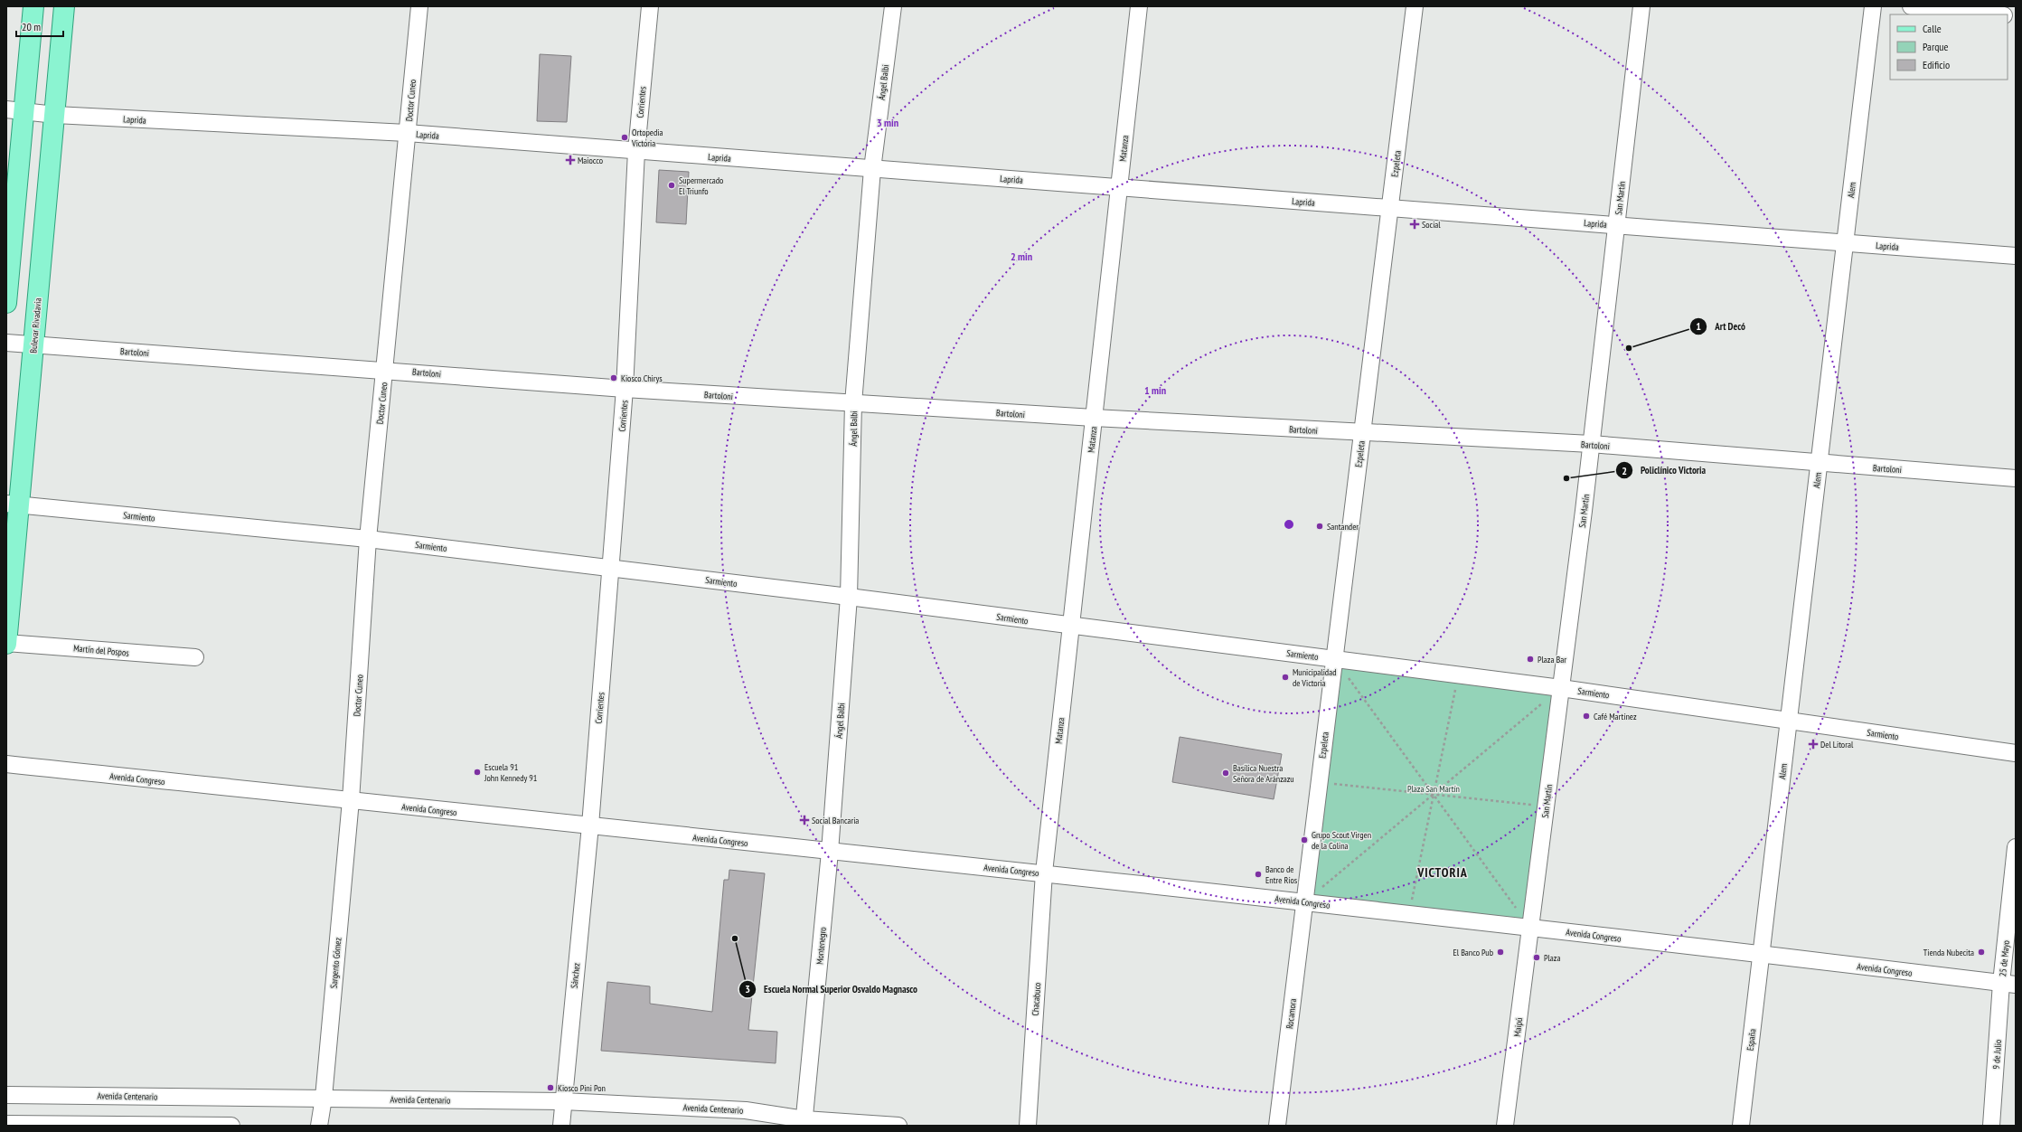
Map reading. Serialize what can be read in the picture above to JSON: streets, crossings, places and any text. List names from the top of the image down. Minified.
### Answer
{"streets":{"main road":["Bulevar Rivadavia"],"street":["Ángel Balbi","Doctor Cuneo","Corrientes","Laprida","Matanza","Ezpeleta","Alem","San Martín","Bartoloni","Sarmiento","Martín del Pospos","Avenida Congreso","Montenegro","25 de Mayo","Sargento Gómez","Sánchez","Chacabuco","Rocamora","Maipú","España","9 de Julio","Avenida Centenario"]},"crossings":[["Ángel Balbi","Laprida"],["Ángel Balbi","Bartoloni"],["Ángel Balbi","Sarmiento"],["Ángel Balbi","Avenida Congreso"],["Ángel Balbi","Montenegro"],["Doctor Cuneo","Laprida"],["Doctor Cuneo","Bartoloni"],["Doctor Cuneo","Sarmiento"],["Doctor Cuneo","Avenida Congreso"],["Doctor Cuneo","Sargento Gómez"],["Corrientes","Laprida"],["Corrientes","Bartoloni"],["Corrientes","Sarmiento"],["Corrientes","Avenida Congreso"],["Corrientes","Sánchez"],["Laprida","Matanza"],["Laprida","Ezpeleta"],["Laprida","Alem"],["Laprida","San Martín"],["Laprida","Bulevar Rivadavia"],["Matanza","Bartoloni"],["Matanza","Sarmiento"],["Matanza","Avenida Congreso"],["Matanza","Chacabuco"],["Ezpeleta","Bartoloni"],["Ezpeleta","Sarmiento"],["Ezpeleta","Avenida Congreso"],["Ezpeleta","Rocamora"],["Alem","Bartoloni"],["Alem","Sarmiento"],["Alem","Avenida Congreso"],["Alem","España"],["San Martín","Bartoloni"],["San Martín","Sarmiento"],["San Martín","Avenida Congreso"],["San Martín","Maipú"],["Bulevar Rivadavia","Bartoloni"],["Bulevar Rivadavia","Sarmiento"],["Bulevar Rivadavia","Martín del Pospos"],["Avenida Congreso","Montenegro"],["Avenida Congreso","25 de Mayo"],["Avenida Congreso","Sargento Gómez"],["Avenida Congreso","Sánchez"],["Avenida Congreso","Chacabuco"],["Avenida Congreso","Rocamora"],["Avenida Congreso","Maipú"],["Avenida Congreso","España"],["Avenida Congreso","9 de Julio"],["Montenegro","Avenida Centenario"],["25 de Mayo","9 de Julio"],["Sargento Gómez","Avenida Centenario"],["Sánchez","Avenida Centenario"]],"districts":["VICTORIA"],"parks":["Plaza San Martín"],"places":{"other":["Ortopedia Victoria","Supermercado El Triunfo","Art Decó","Kiosco Chirys","Policlínico Victoria","Santander","Plaza Bar","Municipalidad de Victoria","Café Martínez","Escuela 91 John Kennedy 91","Basílica Nuestra Señora de Aránzazu","Grupo Scout Virgen de la Colina","Banco de Entre Ríos","Escuela Normal Superior Osvaldo Magnasco","El Banco Pub","Tienda Nubecita","Plaza","Kiosco Pini Pon"],"health":["Maiocco","Social","Del Litoral","Social Bancaria"]},"legend":["Calle","Parque","Edificio"],"scale_bar":"20 m","rings":["3 min","2 min","1 min"]}
